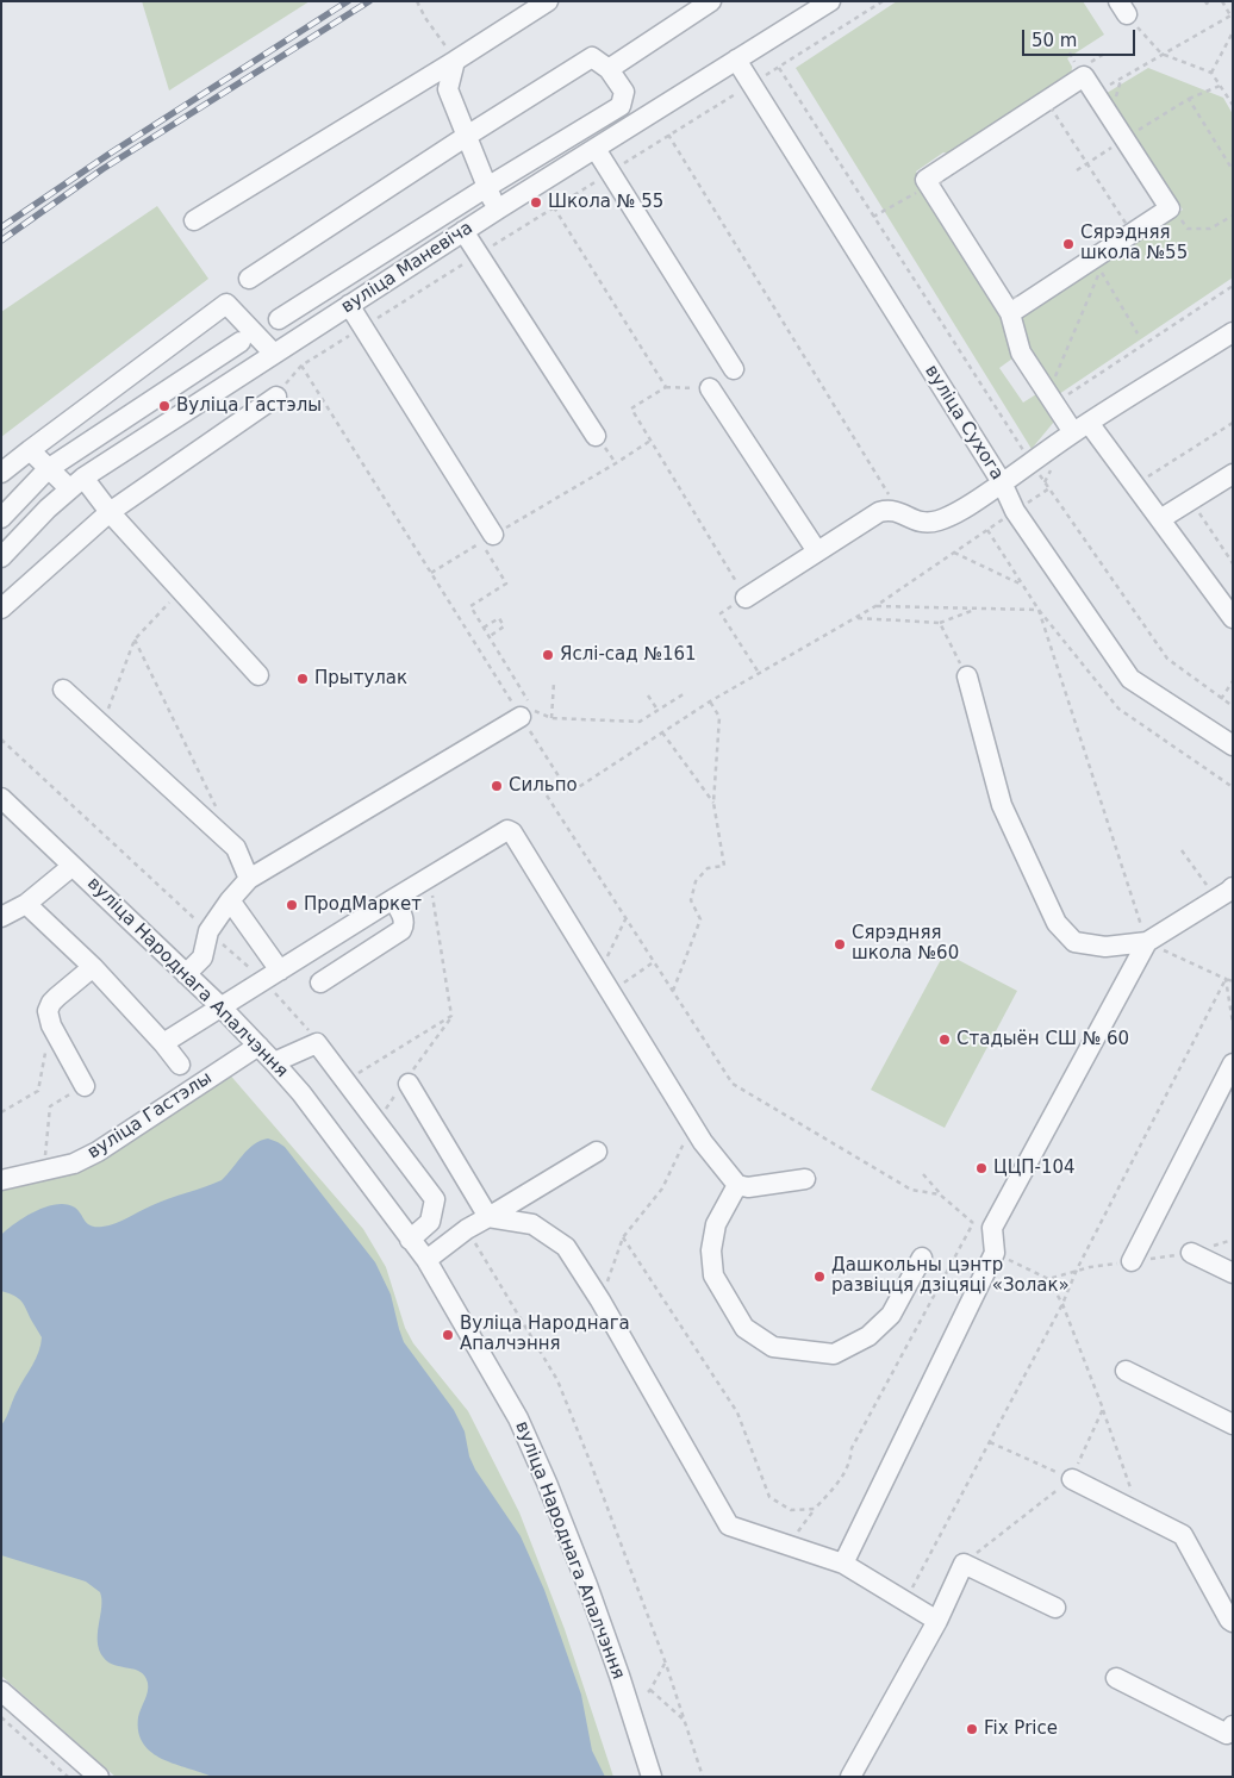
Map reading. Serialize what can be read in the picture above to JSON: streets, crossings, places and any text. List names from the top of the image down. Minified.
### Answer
{"streets":{"street":["вуліца Маневіча","вуліца Сухога","вуліца Народнага Апалчэння","вуліца Гастэлы"]},"crossings":[["вуліца Маневіча","вуліца Сухога"],["вуліца Народнага Апалчэння","вуліца Гастэлы"]],"places":["Школа № 55","Сярэдняя школа №55","Вуліца Гастэлы","Яслі-сад №161","Прытулак","Сильпо","ПродМаркет","Сярэдняя школа №60","Стадыён СШ № 60","ЦЦП-104","Дашкольны цэнтр развіцця дзіцяці «Золак»","Вуліца Народнага Апалчэння","Fix Price"],"scale_bar":"50 m"}
